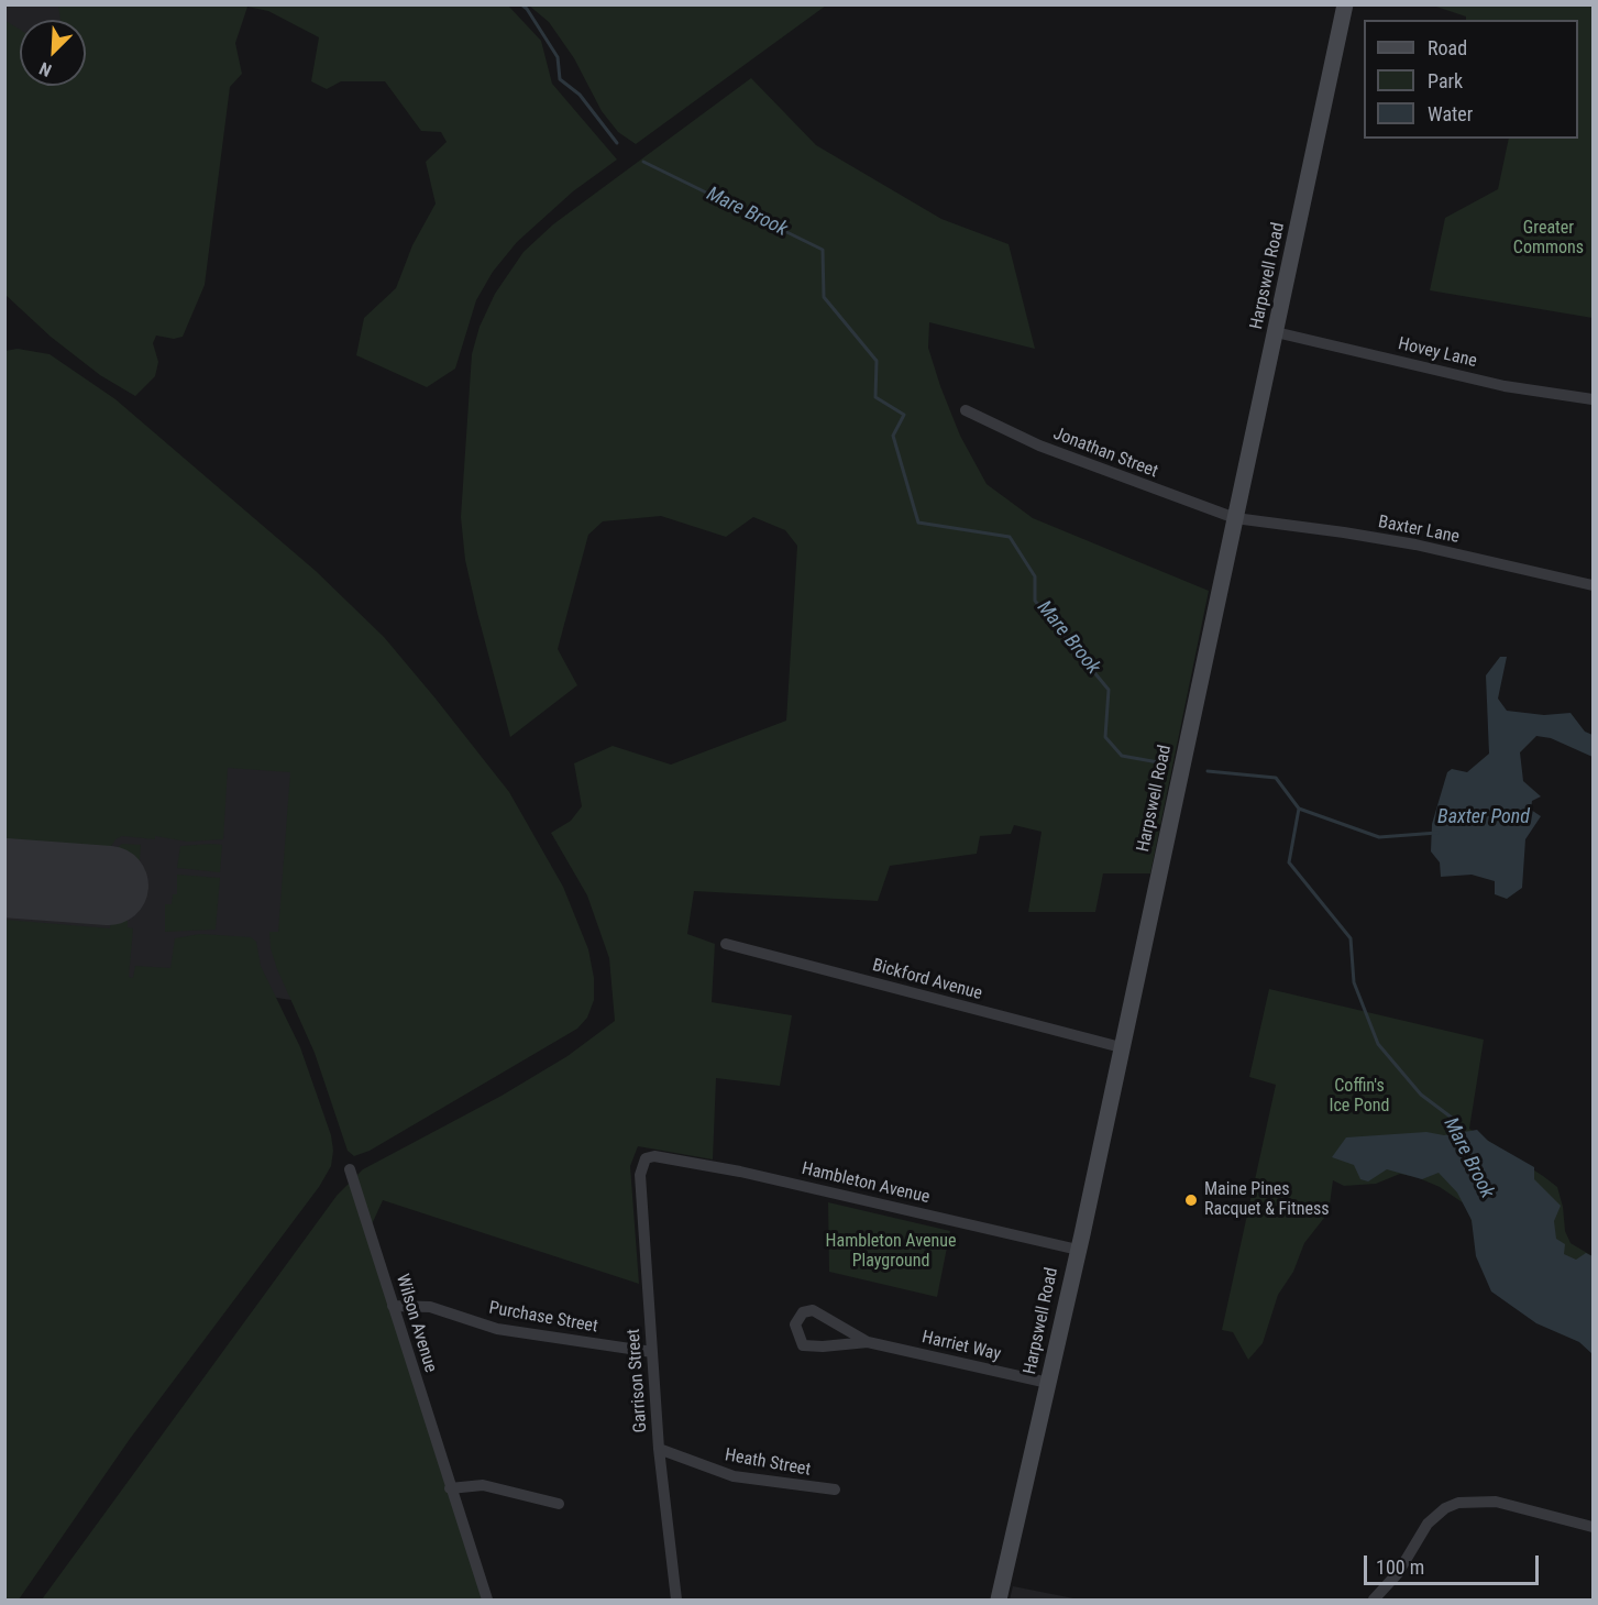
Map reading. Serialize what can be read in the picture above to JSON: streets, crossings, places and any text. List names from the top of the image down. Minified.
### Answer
{"streets":{"main road":["Harpswell Road"],"street":["Hovey Lane","Jonathan Street","Baxter Lane","Bickford Avenue","Hambleton Avenue","Purchase Street","Wilson Avenue","Harriet Way","Garrison Street","Heath Street"]},"crossings":[["Harpswell Road","Hovey Lane"],["Harpswell Road","Jonathan Street"],["Harpswell Road","Baxter Lane"],["Harpswell Road","Bickford Avenue"],["Harpswell Road","Hambleton Avenue"],["Harpswell Road","Harriet Way"],["Jonathan Street","Baxter Lane"],["Hambleton Avenue","Garrison Street"],["Purchase Street","Wilson Avenue"],["Purchase Street","Garrison Street"],["Garrison Street","Heath Street"]],"water":["Mare Brook","Baxter Pond"],"parks":["Greater Commons","Coffin's Ice Pond","Hambleton Avenue Playground"],"places":["Maine Pines Racquet & Fitness"],"legend":["Road","Park","Water"],"scale_bar":"100 m","north":"bottom left"}
